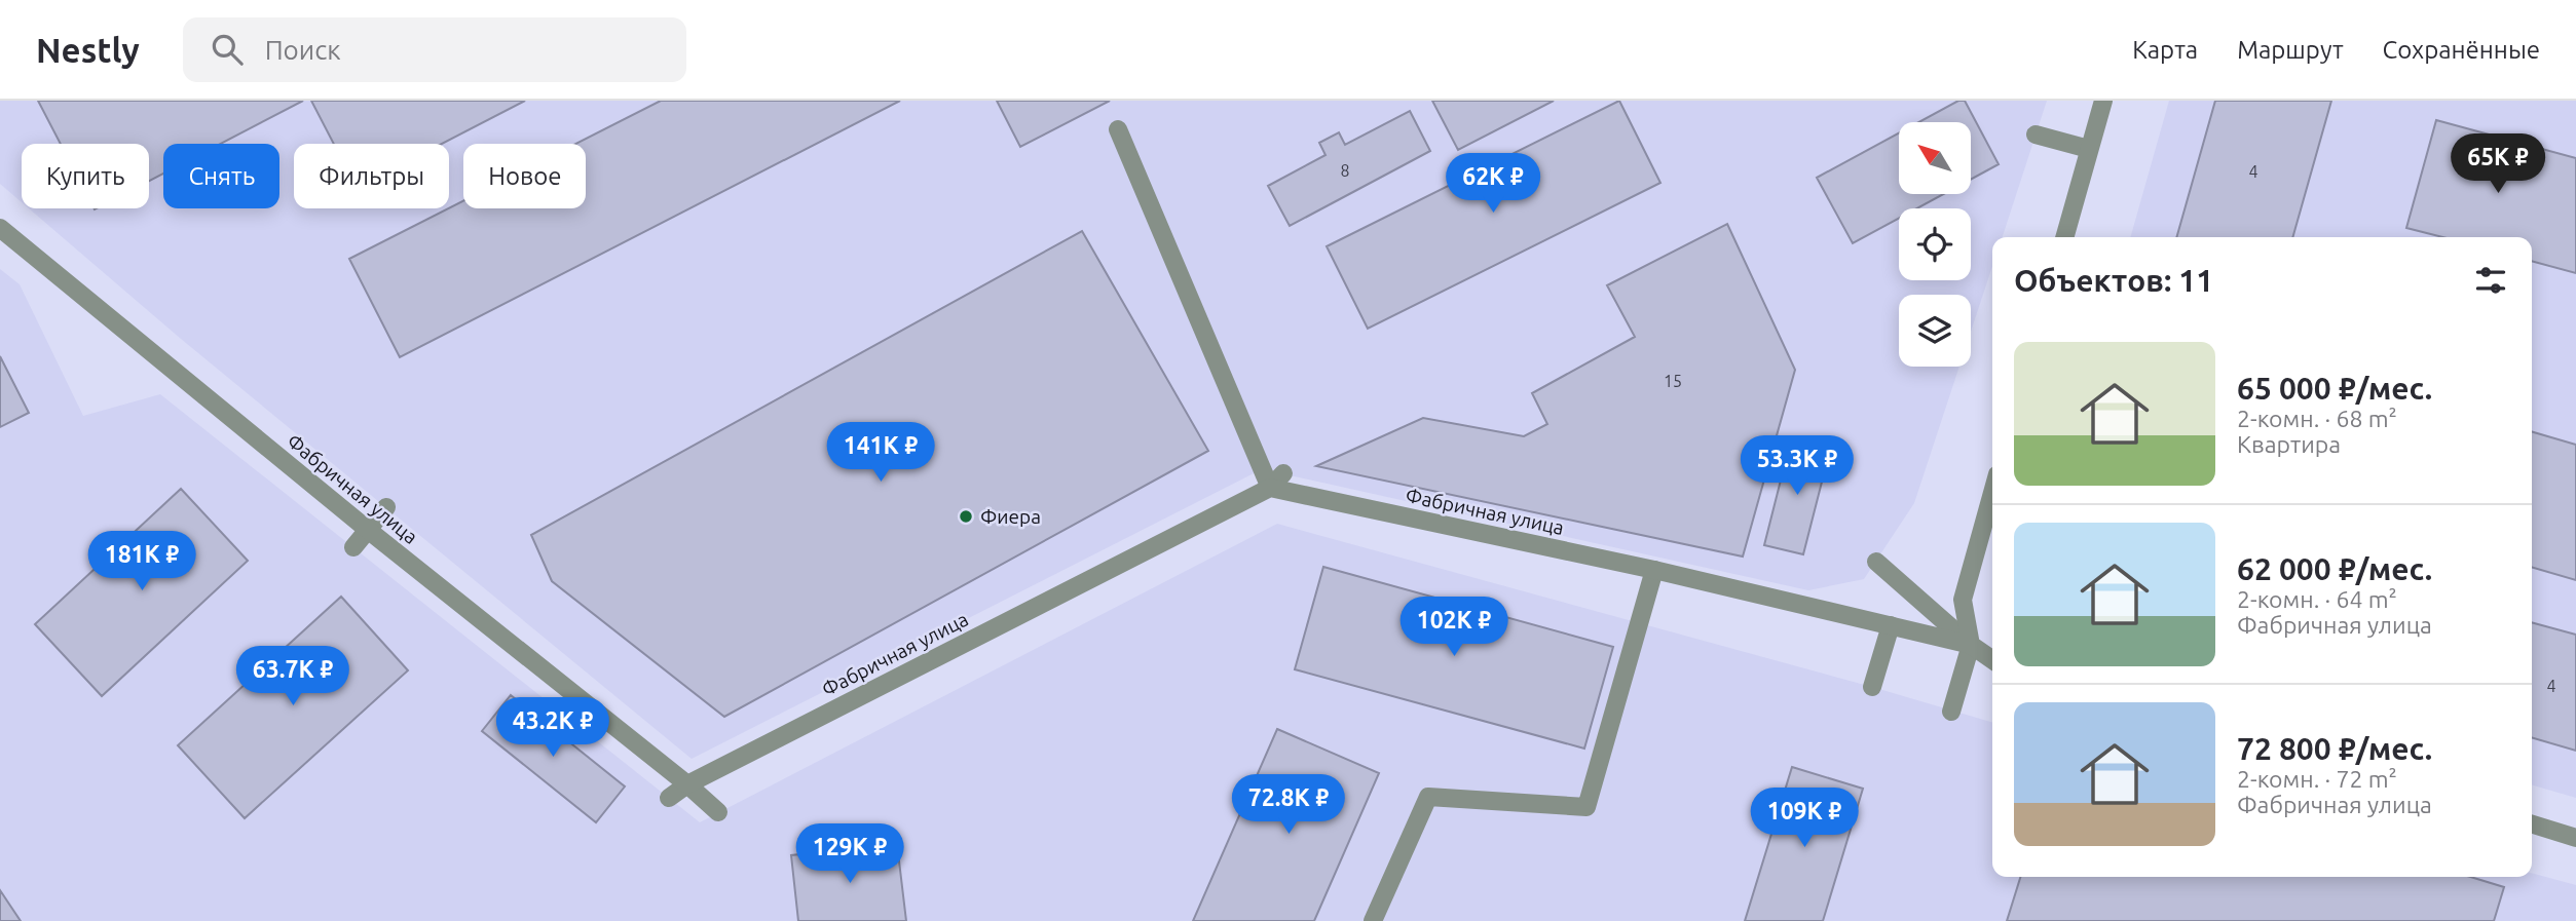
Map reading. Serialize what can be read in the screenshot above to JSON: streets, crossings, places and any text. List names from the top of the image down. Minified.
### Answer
{"streets":{"street":["Фабричная улица"]},"places":["Фиера"],"house_numbers":["8","4","15","4"],"north":"top left","page":{"header":"Nestly","search":"Поиск","nav":["Карта","Маршрут","Сохранённые"],"price":["65K ₽","62K ₽","141K ₽","53.3K ₽","181K ₽","102K ₽","63.7K ₽","43.2K ₽","72.8K ₽","109K ₽","129K ₽"],"chip":["Купить","Снять","Фильтры","Новое"],"heading":"Объектов: 11","list":[{"name":"65 000 ₽/мес.","note":"2-комн. · 68 m² · Квартира"},{"name":"62 000 ₽/мес.","note":"2-комн. · 64 m² · Фабричная улица"},{"name":"72 800 ₽/мес.","note":"2-комн. · 72 m² · Фабричная улица"}]}}
